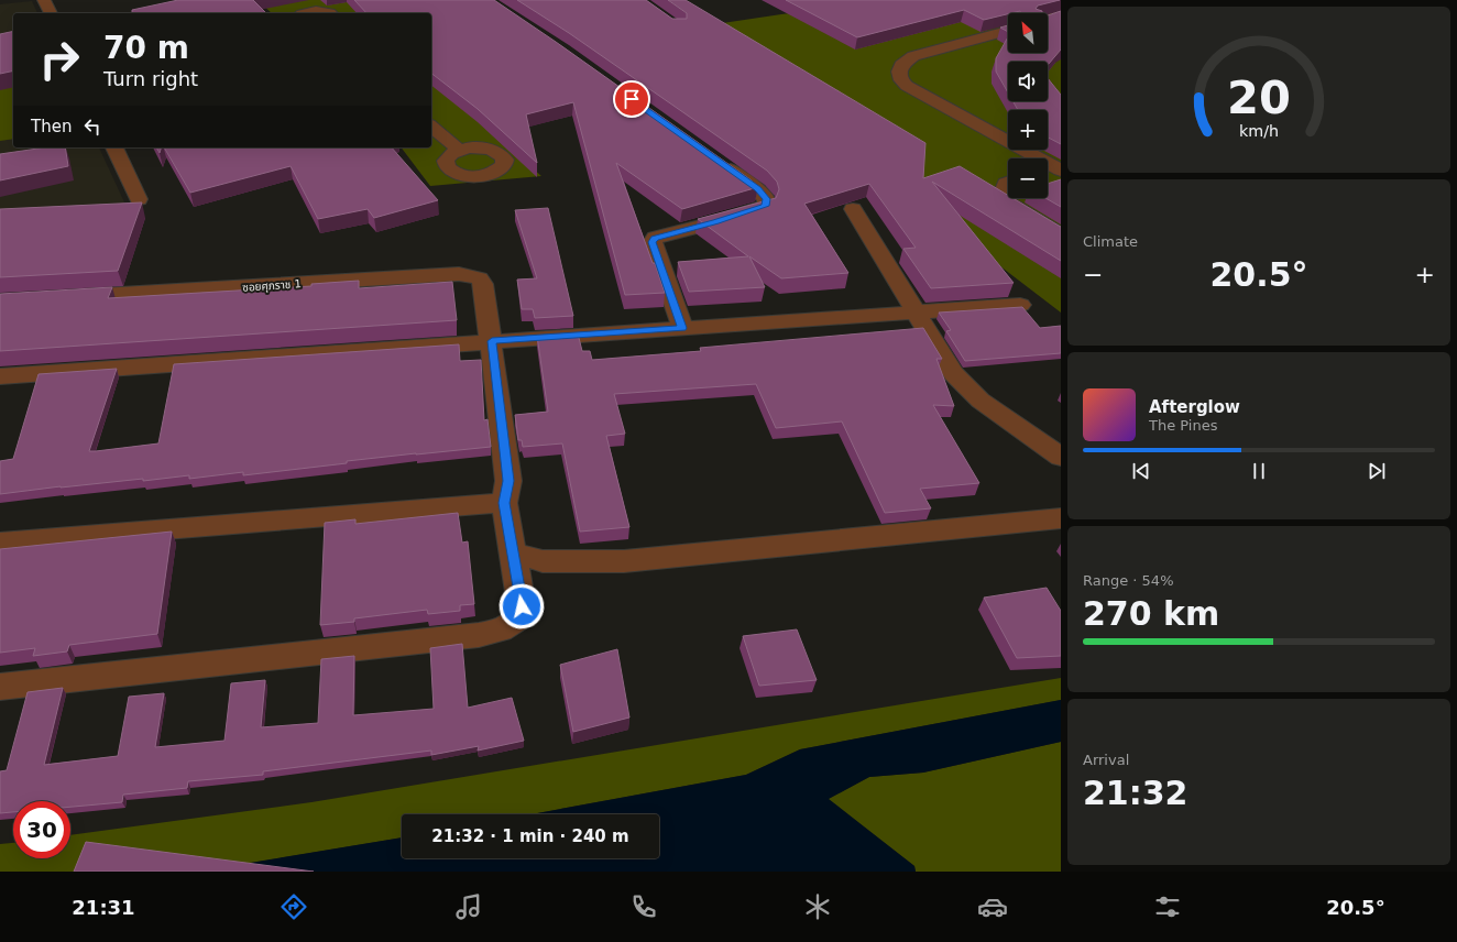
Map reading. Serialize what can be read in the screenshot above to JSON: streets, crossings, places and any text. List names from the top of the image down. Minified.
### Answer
{"streets":{"street":["ซอยศุภราช 1"]},"north":"top left","page":{"map_buttons":["+","−"],"turn":["70 m","Turn right"],"then":"Then","tile":["Climate",["Range · 54%","270 km"],["Arrival","21:32"]],"heat":["−","20.5°","+"],"song":["Afterglow","The Pines"],"limit":"30","trip":"21:32 · 1 min · 240 m","tabs":["21:31","20.5°"],"gauge":["20","km/h"]}}
